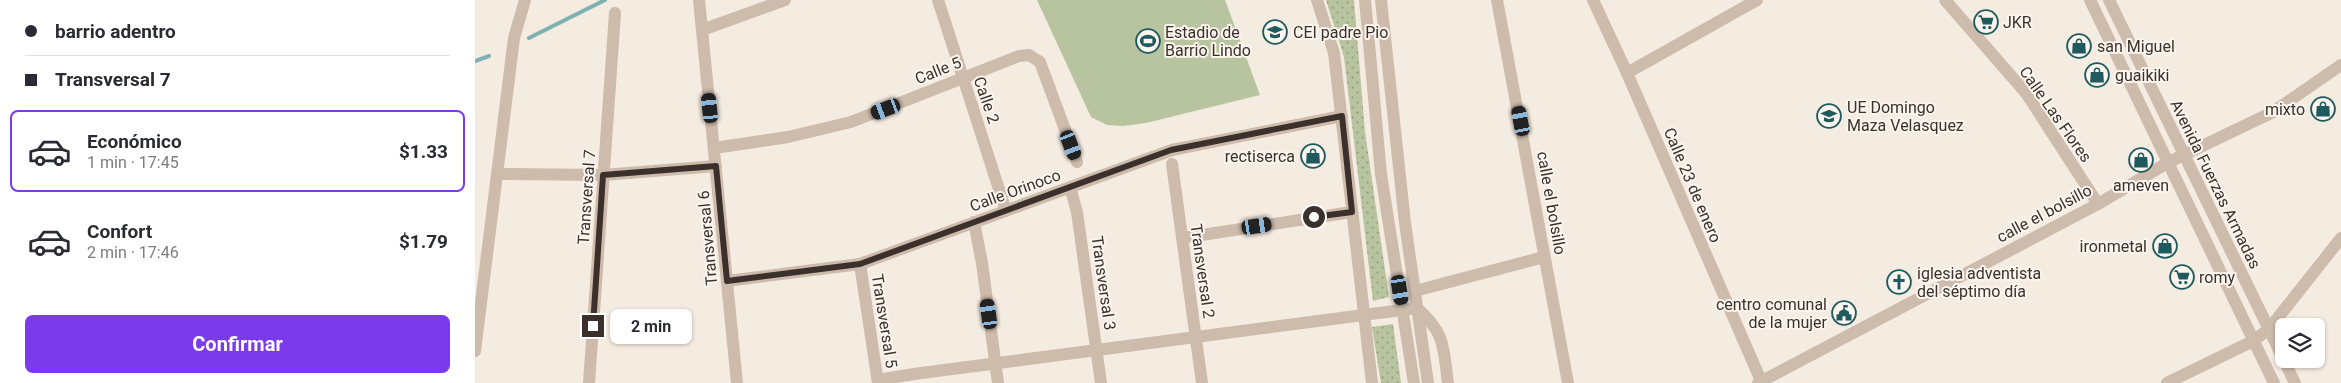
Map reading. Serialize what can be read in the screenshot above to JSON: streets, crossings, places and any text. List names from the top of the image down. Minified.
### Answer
{"streets":{"street":["Calle 5","Calle 2","Calle Las Flores","Avenida Fuerzas Armadas","Calle 23 de enero","Calle Orinoco","Transversal 7","calle el bolsillo","Transversal 6","Transversal 2","Transversal 3","Transversal 5"]},"crossings":[["Calle 5","Calle 2"],["Calle 5","Transversal 6"],["Calle 2","Calle Orinoco"],["Calle Las Flores","calle el bolsillo"],["Avenida Fuerzas Armadas","calle el bolsillo"],["Calle 23 de enero","calle el bolsillo"],["Calle Orinoco","Transversal 6"],["Calle Orinoco","Transversal 3"],["Calle Orinoco","Transversal 5"]],"places":{"supermarket":["JKR","romy"],"school or university":["CEI padre Pio","UE Domingo Maza Velasquez"],"sports":["Estadio de Barrio Lindo"],"shop":["san Miguel","guaikiki","mixto","rectiserca","ameven","ironmetal"],"church":["iglesia adventista del séptimo día"],"public building":["centro comunal de la mujer"]},"page":{"banner":["barrio adentro","Transversal 7"],"list":[{"name":"Económico","note":"1 min · 17:45","value":"$1.33"},{"name":"Confort","note":"2 min · 17:46","value":"$1.79"}],"buttons":"Confirmar","bubble":"2 min"}}
